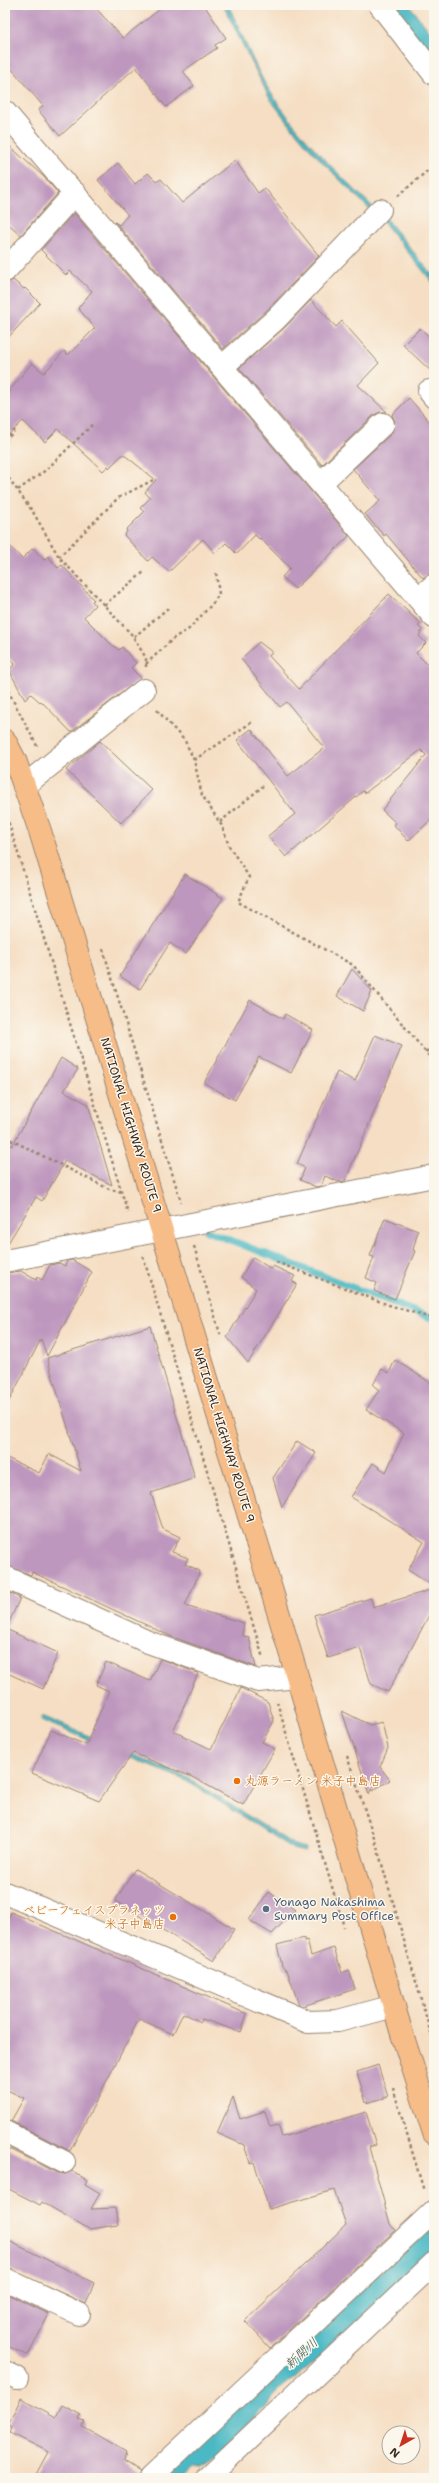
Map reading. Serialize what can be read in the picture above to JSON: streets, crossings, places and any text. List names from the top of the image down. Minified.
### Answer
{"streets":{"highway":["NATIONAL HIGHWAY ROUTE 9"]},"water":["新開川"],"places":["丸源ラーメン 米子中島店","Yonago Nakashima Summary Post Office","ベビーフェイスプラネッツ 米子中島店"],"north":"bottom left"}
